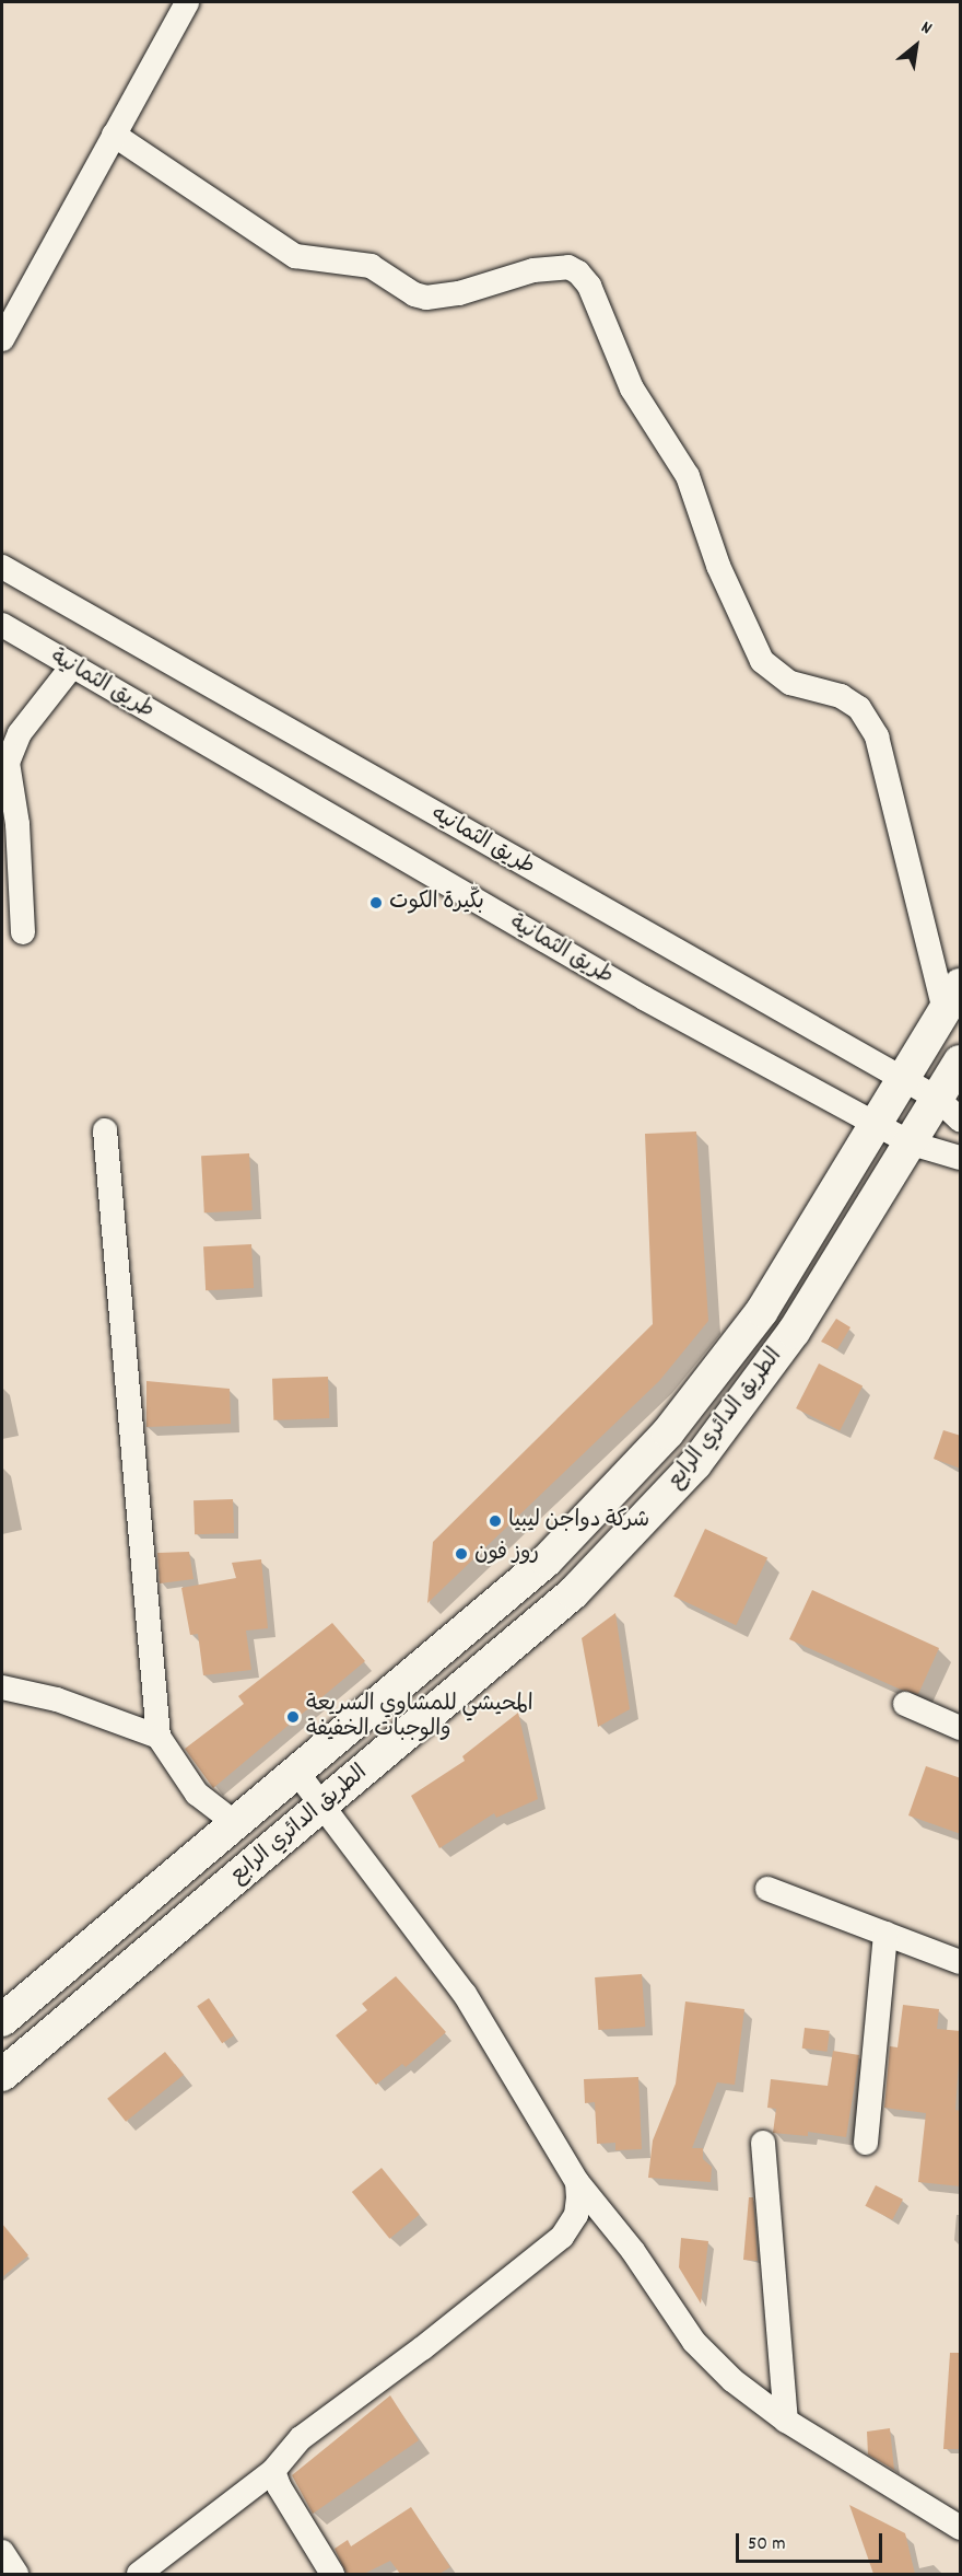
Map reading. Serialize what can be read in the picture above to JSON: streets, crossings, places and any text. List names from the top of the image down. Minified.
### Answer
{"streets":{"main road":["الطريق الدائري الرابع"],"street":["طريق الثمانية","طريق الثمانيه"]},"crossings":[["طريق الثمانية","الطريق الدائري الرابع"],["طريق الثمانيه","الطريق الدائري الرابع"]],"places":["بكّيرة الكوت","شركة دواجن ليبيا","روز فون","المحيشي للمشاوي السريعة والوجبات الخفيفة"],"scale_bar":"50 m","north":"top right"}
